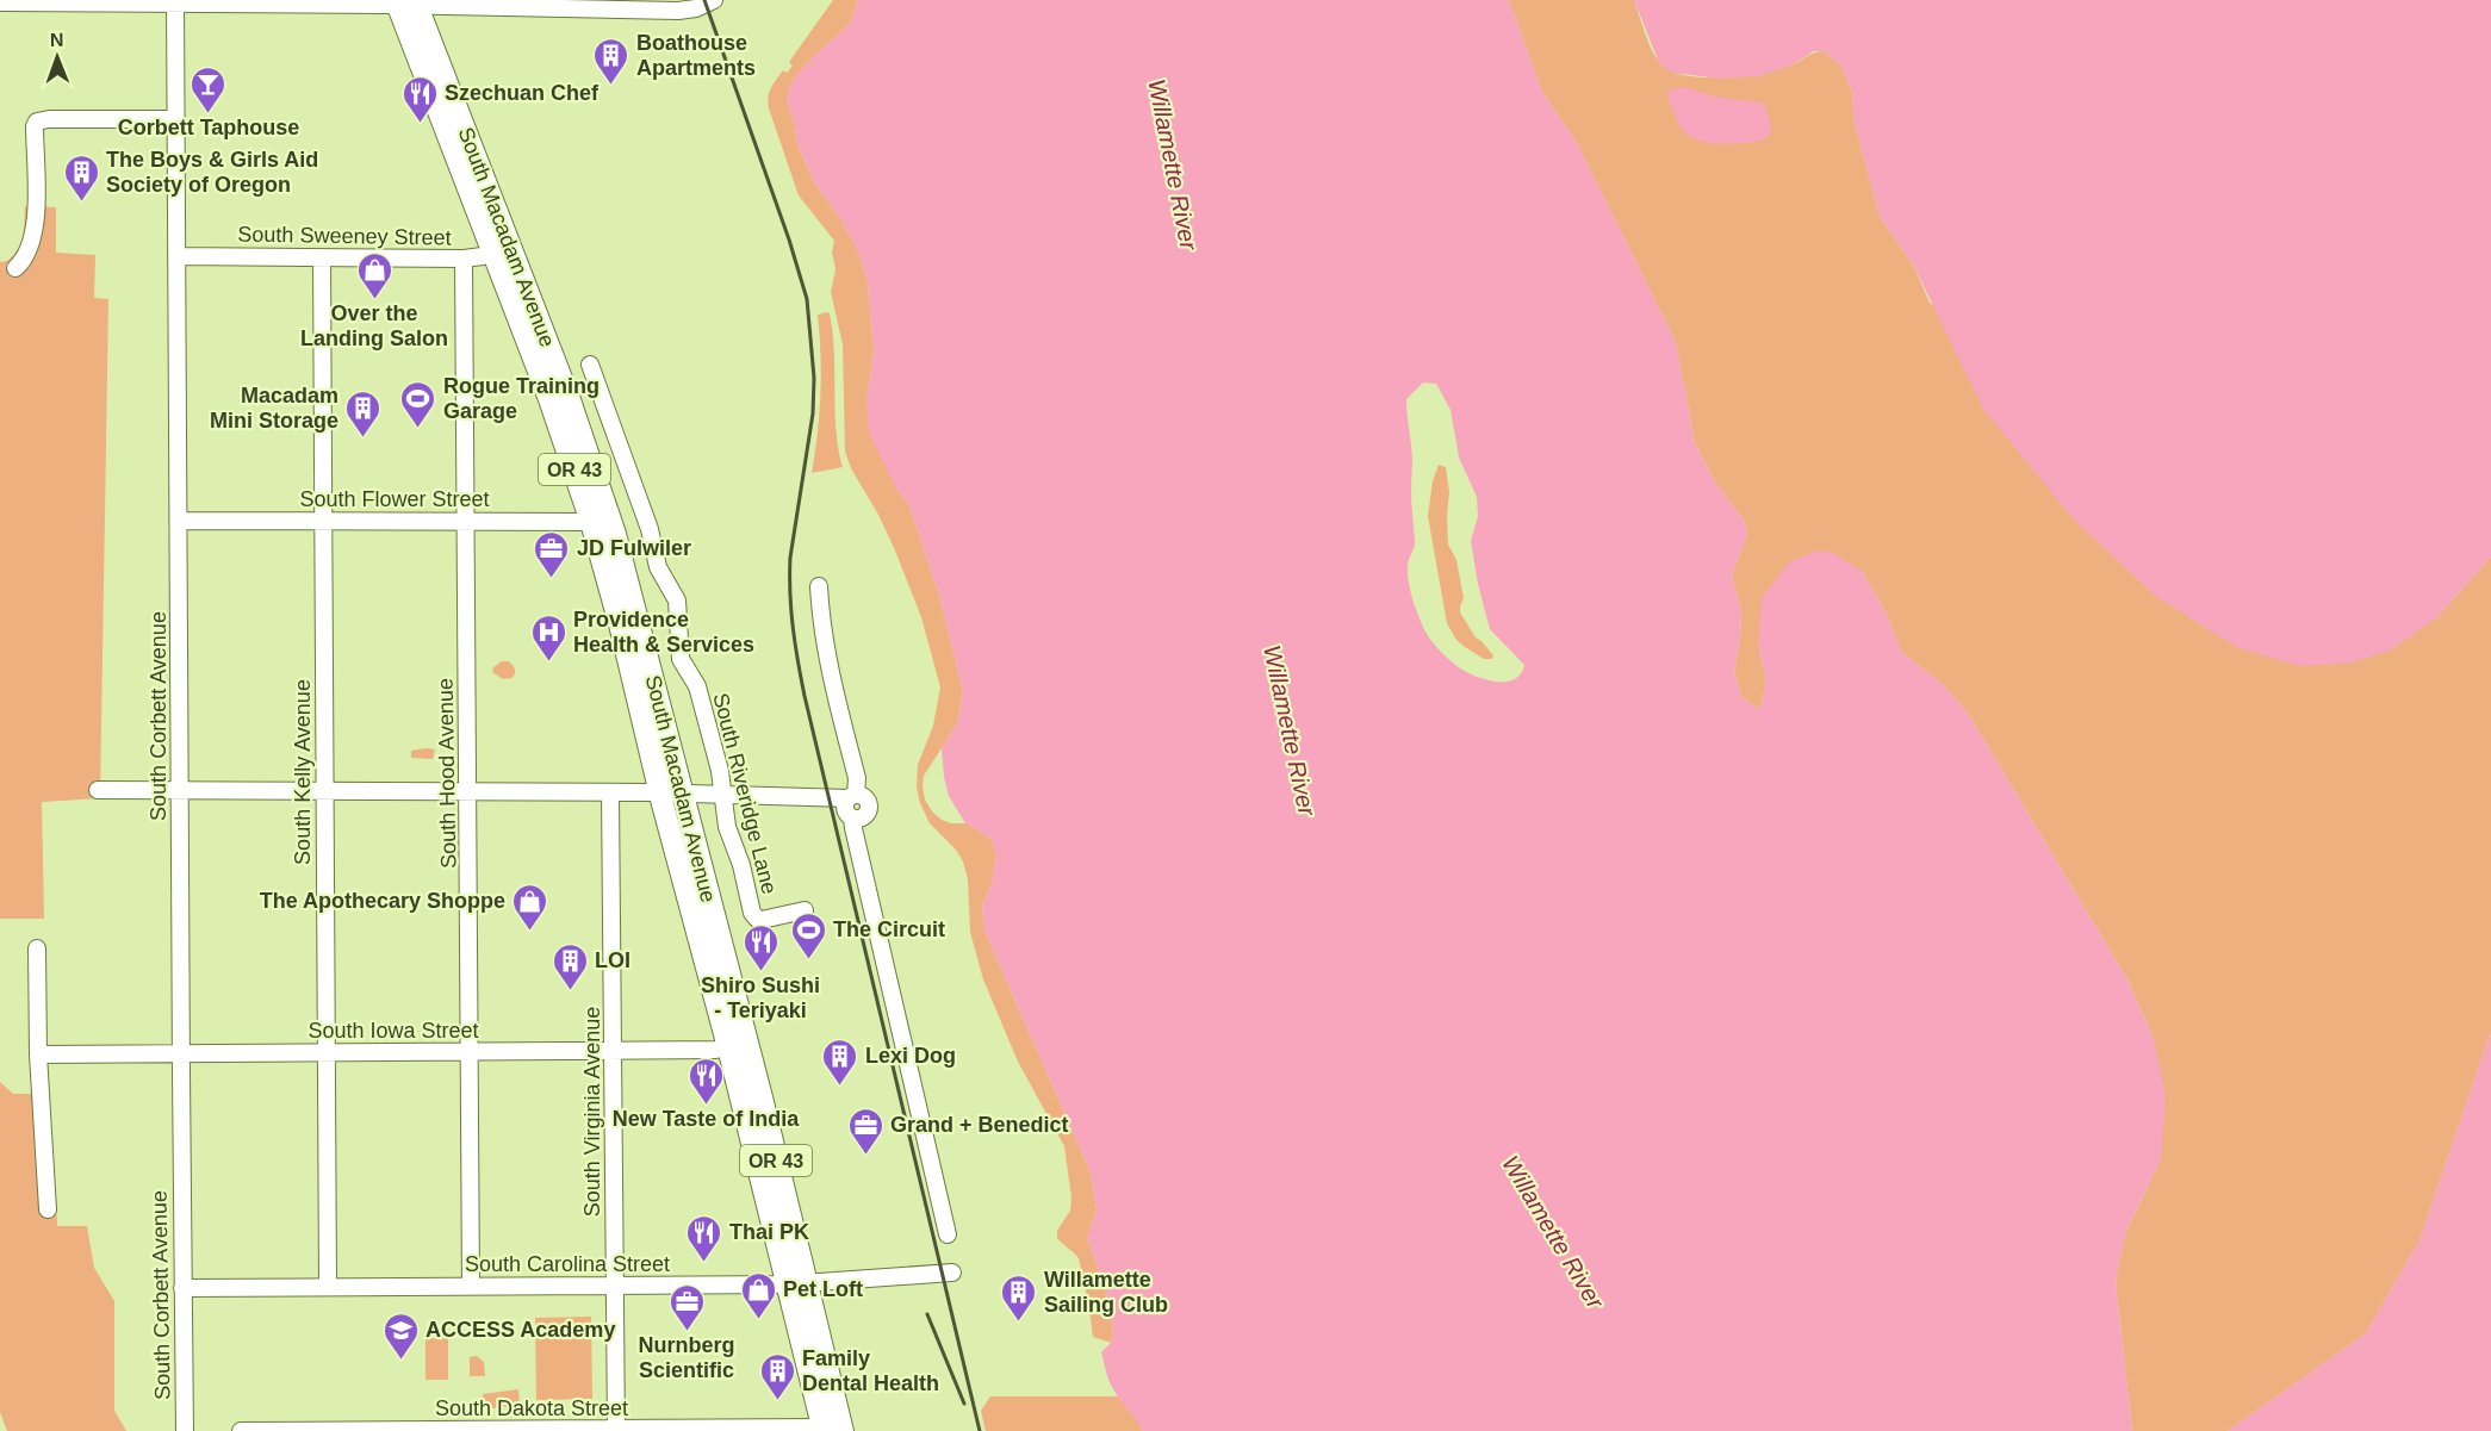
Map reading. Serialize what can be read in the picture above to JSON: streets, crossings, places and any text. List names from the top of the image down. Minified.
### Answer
{"streets":{"main road":["South Macadam Avenue","OR 43"],"street":["South Sweeney Street","South Flower Street","South Corbett Avenue","South Kelly Avenue","South Hood Avenue","South Riveridge Lane","South Iowa Street","South Virginia Avenue","South Carolina Street","South Dakota Street"]},"crossings":[["South Sweeney Street","South Macadam Avenue"],["South Sweeney Street","South Corbett Avenue"],["South Sweeney Street","South Kelly Avenue"],["South Sweeney Street","South Hood Avenue"],["South Macadam Avenue","South Flower Street"],["South Macadam Avenue","South Iowa Street"],["South Macadam Avenue","South Carolina Street"],["South Macadam Avenue","South Dakota Street"],["South Flower Street","South Corbett Avenue"],["South Flower Street","South Kelly Avenue"],["South Flower Street","South Hood Avenue"],["South Corbett Avenue","South Iowa Street"],["South Corbett Avenue","South Carolina Street"],["South Kelly Avenue","South Iowa Street"],["South Kelly Avenue","South Carolina Street"],["South Hood Avenue","South Iowa Street"],["South Hood Avenue","South Carolina Street"],["South Iowa Street","South Virginia Avenue"],["South Virginia Avenue","South Carolina Street"],["South Virginia Avenue","South Dakota Street"]],"water":["Willamette River"],"places":{"building":["Boathouse Apartments","The Boys & Girls Aid Society of Oregon","Macadam Mini Storage","LOI","Lexi Dog","Willamette Sailing Club","Family Dental Health"],"bar":["Corbett Taphouse"],"restaurant":["Szechuan Chef","Shiro Sushi - Teriyaki","New Taste of India","Thai PK"],"shop":["Over the Landing Salon","The Apothecary Shoppe","Pet Loft"],"sports":["Rogue Training Garage","The Circuit"],"office":["JD Fulwiler","Grand + Benedict","Nurnberg Scientific"],"hospital":["Providence Health & Services"],"school or university":["ACCESS Academy"]},"north":"top"}
